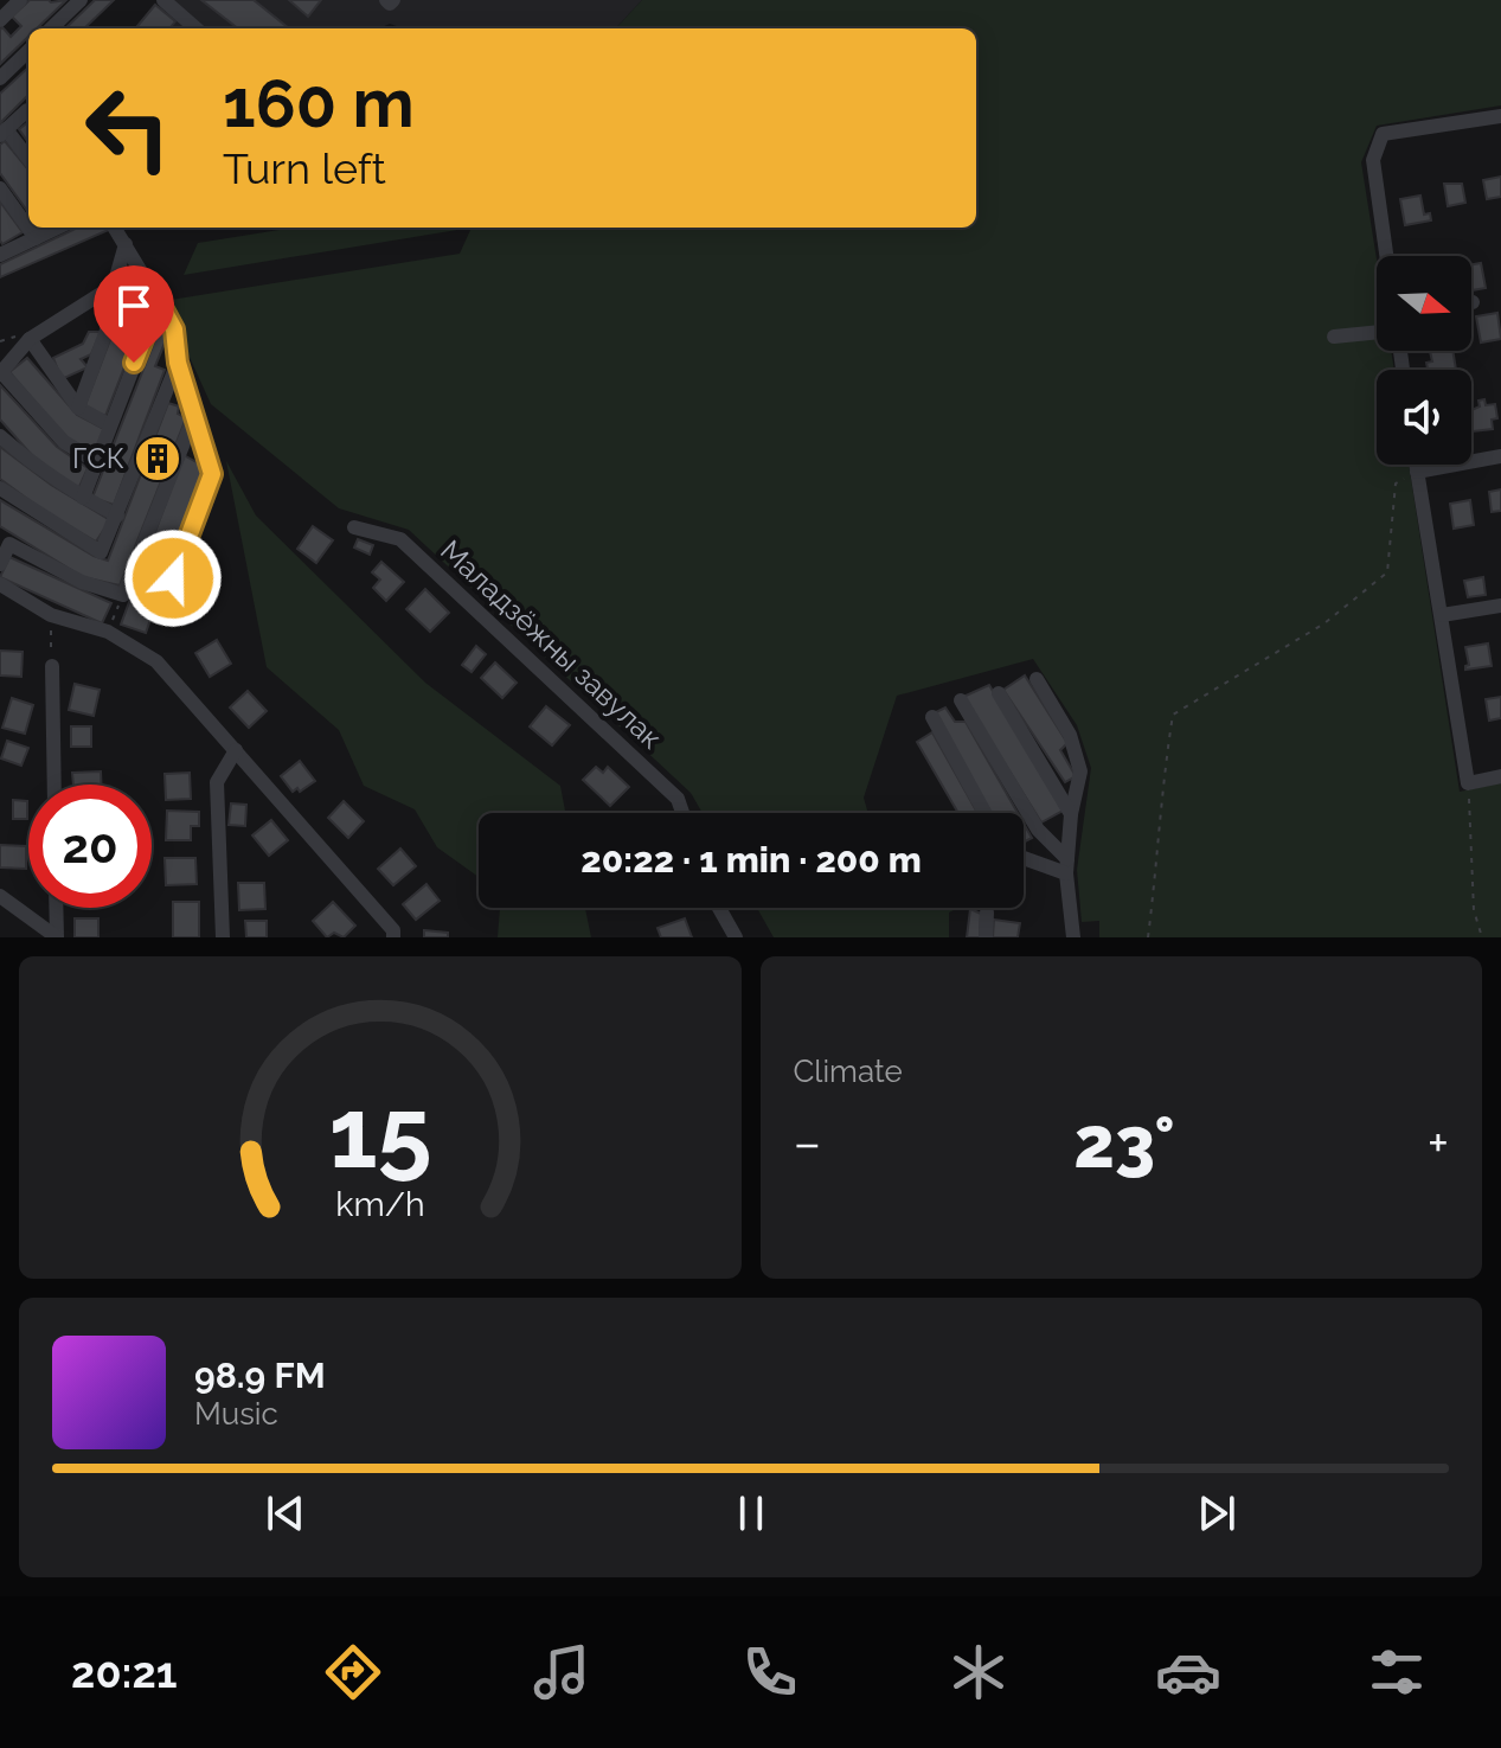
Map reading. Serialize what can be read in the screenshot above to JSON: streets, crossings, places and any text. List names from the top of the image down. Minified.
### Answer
{"streets":{"street":["Маладзёжны завулак"]},"places":{"building":["ГСК"]},"north":"right","page":{"turn":["160 m","Turn left"],"limit":"20","trip":"20:22 · 1 min · 200 m","tile":"Climate","heat":["−","23°","+"],"song":["98.9 FM","Music"],"tabs":"20:21","gauge":["15","km/h"]}}
